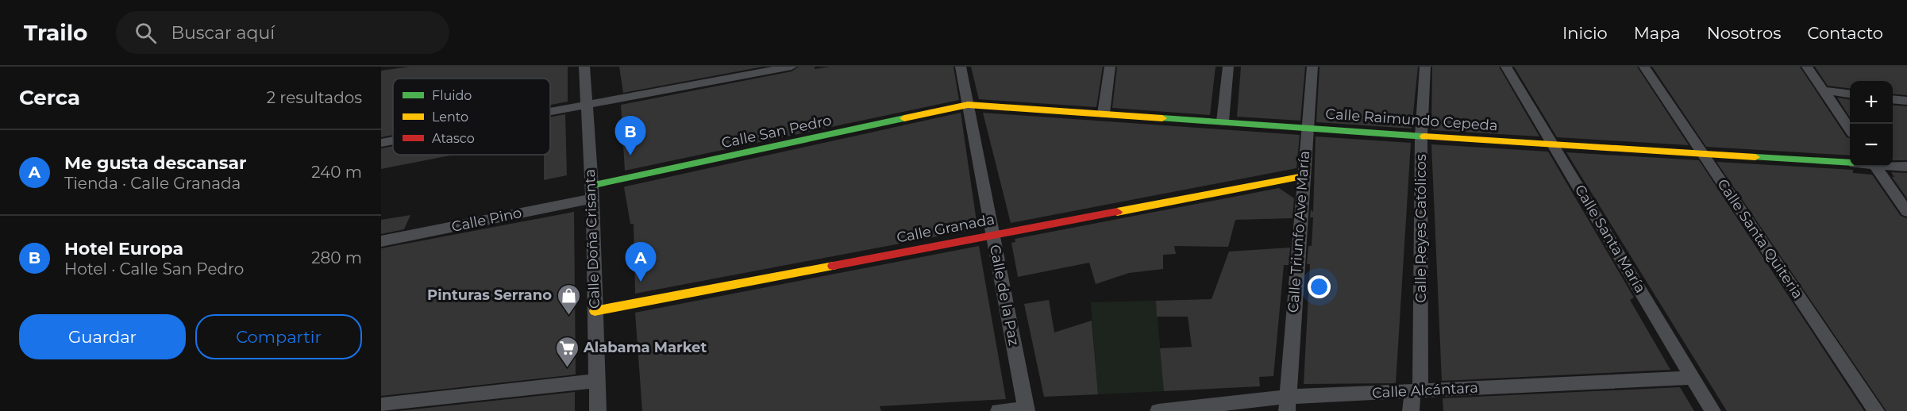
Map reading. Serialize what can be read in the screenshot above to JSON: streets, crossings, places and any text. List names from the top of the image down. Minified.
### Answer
{"streets":{"street":["Calle Raimundo Cepeda","Calle San Pedro","Calle Pino","Calle Granada","Calle Reyes Católicos","Calle Triunfo Ave María","Calle Doña Crisanta","Calle Santa María","Calle Santa Quiteria","Calle de la Paz","Calle Alcántara"]},"crossings":[["Calle Raimundo Cepeda","Calle San Pedro"],["Calle Raimundo Cepeda","Calle Reyes Católicos"],["Calle Raimundo Cepeda","Calle Triunfo Ave María"],["Calle Raimundo Cepeda","Calle Santa María"],["Calle Raimundo Cepeda","Calle Santa Quiteria"],["Calle Raimundo Cepeda","Calle de la Paz"],["Calle San Pedro","Calle Pino"],["Calle San Pedro","Calle Doña Crisanta"],["Calle San Pedro","Calle de la Paz"],["Calle Pino","Calle Doña Crisanta"],["Calle Granada","Calle Triunfo Ave María"],["Calle Granada","Calle Doña Crisanta"],["Calle Granada","Calle de la Paz"],["Calle Reyes Católicos","Calle Alcántara"],["Calle Triunfo Ave María","Calle Alcántara"],["Calle Santa María","Calle Alcántara"]],"places":{"shop":["Pinturas Serrano"],"supermarket":["Alabama Market"]},"legend":["Fluido","Lento","Atasco"],"page":{"header":"Trailo","search":"Buscar aquí","nav":["Inicio","Mapa","Nosotros","Contacto"],"heading":["Cerca","2 resultados"],"map_buttons":["+","−"],"pins":["B","A"],"list":[{"mark":"A","name":"Me gusta descansar","note":"Tienda · Calle Granada","value":"240 m"},{"mark":"B","name":"Hotel Europa","note":"Hotel · Calle San Pedro","value":"280 m"}],"buttons":["Guardar","Compartir"]}}
